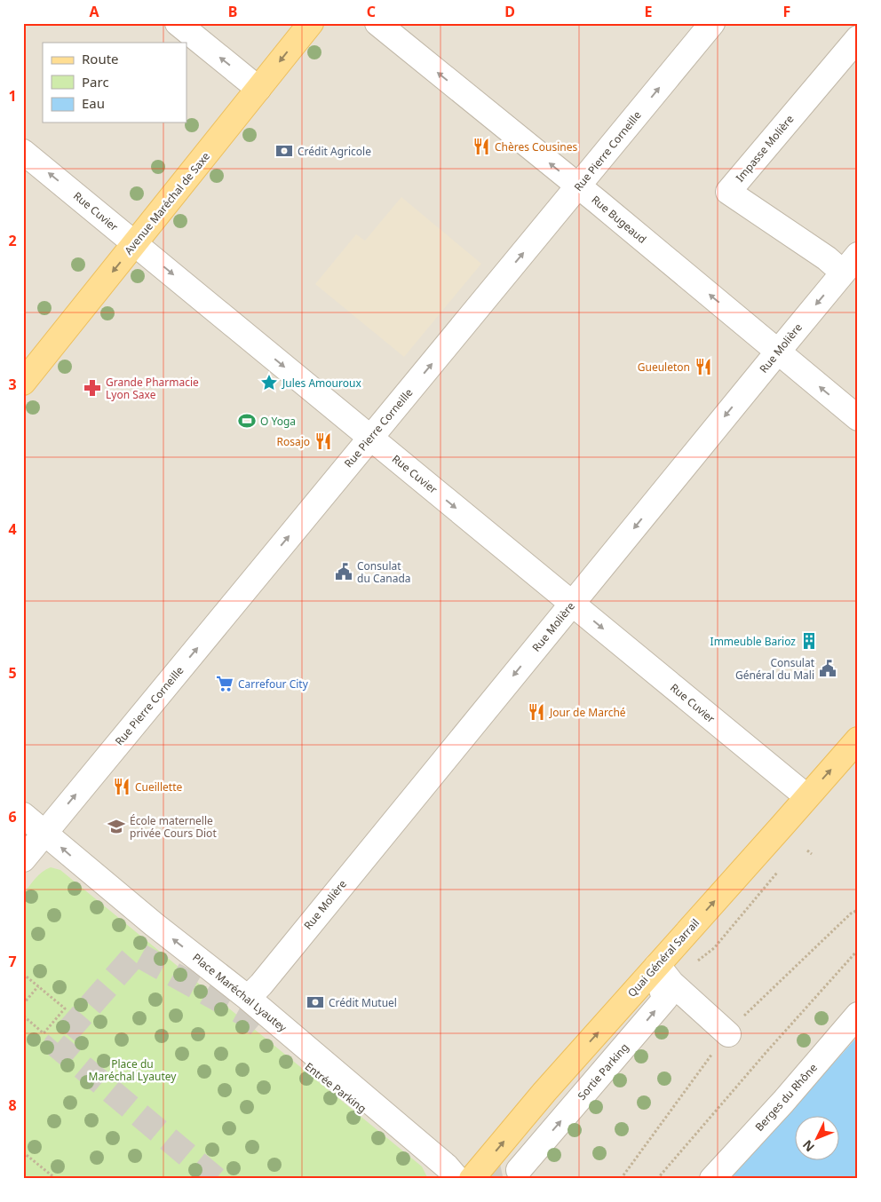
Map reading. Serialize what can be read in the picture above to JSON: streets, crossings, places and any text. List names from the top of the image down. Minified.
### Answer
{"streets":{"main road":["Avenue Maréchal de Saxe","Quai Général Sarrail"],"street":["Impasse Molière","Rue Pierre Corneille","Rue Cuvier","Rue Bugeaud","Rue Molière","Place Maréchal Lyautey","Sortie Parking","Entrée Parking","Berges du Rhône"]},"crossings":[["Impasse Molière","Rue Molière"],["Rue Pierre Corneille","Rue Cuvier"],["Rue Pierre Corneille","Rue Bugeaud"],["Rue Pierre Corneille","Place Maréchal Lyautey"],["Avenue Maréchal de Saxe","Rue Cuvier"],["Rue Cuvier","Rue Molière"],["Rue Cuvier","Quai Général Sarrail"],["Rue Bugeaud","Rue Molière"],["Rue Molière","Place Maréchal Lyautey"],["Quai Général Sarrail","Sortie Parking"],["Place Maréchal Lyautey","Entrée Parking"]],"one_way":["Rue Pierre Corneille","Avenue Maréchal de Saxe","Rue Bugeaud","Rue Molière","Quai Général Sarrail","Place Maréchal Lyautey","Sortie Parking"],"parks":["Place du Maréchal Lyautey"],"places":{"restaurant":["Chères Cousines","Gueuleton","Rosajo","Jour de Marché","Cueillette"],"bank":["Crédit Agricole","Crédit Mutuel"],"place":["Jules Amouroux"],"pharmacy":["Grande Pharmacie Lyon Saxe"],"sports":["O Yoga"],"public building":["Consulat du Canada","Consulat Général du Mali"],"building":["Immeuble Barioz"],"supermarket":["Carrefour City"],"school or university":["École maternelle privée Cours Diot"]},"legend":["Route","Parc","Eau"],"north":"bottom left","grid":{"columns":["A","B","C","D","E","F"],"rows":["1","2","3","4","5","6","7","8"]}}
